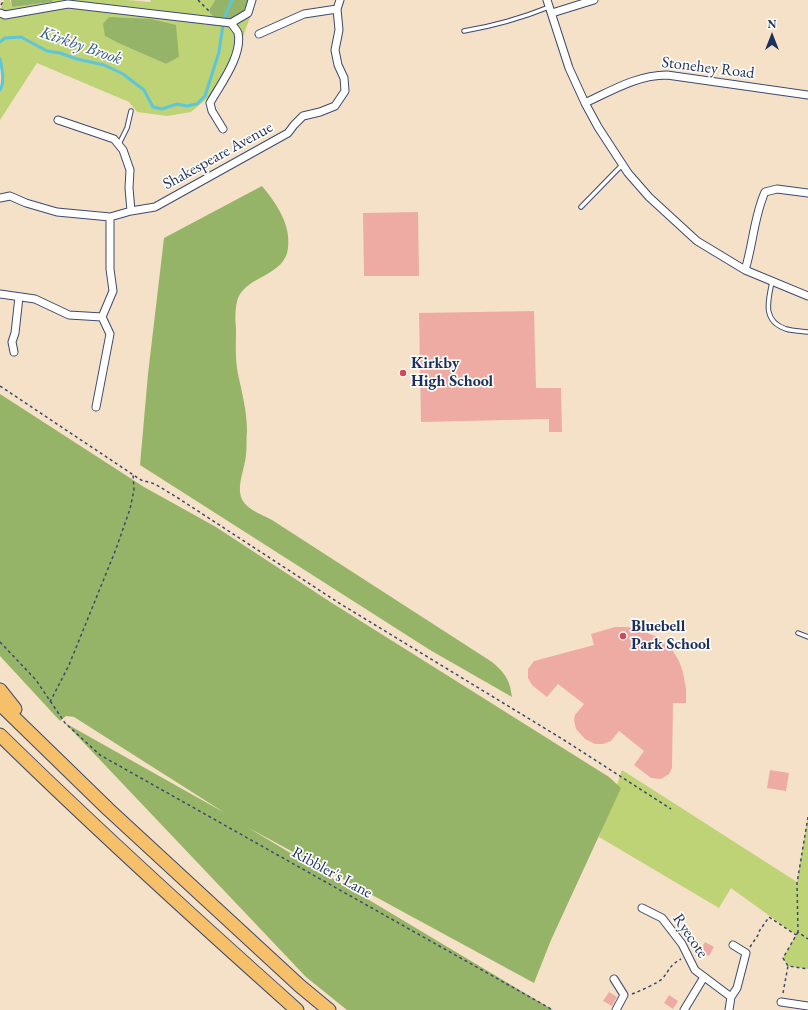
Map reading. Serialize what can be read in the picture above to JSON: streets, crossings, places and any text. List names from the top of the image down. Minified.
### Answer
{"streets":{"street":["Stonehey Road","Shakespeare Avenue","Ryecote"],"path":["Ribbler's Lane"]},"water":["Kirkby Brook"],"places":["Kirkby High School","Bluebell Park School"],"north":"top"}
